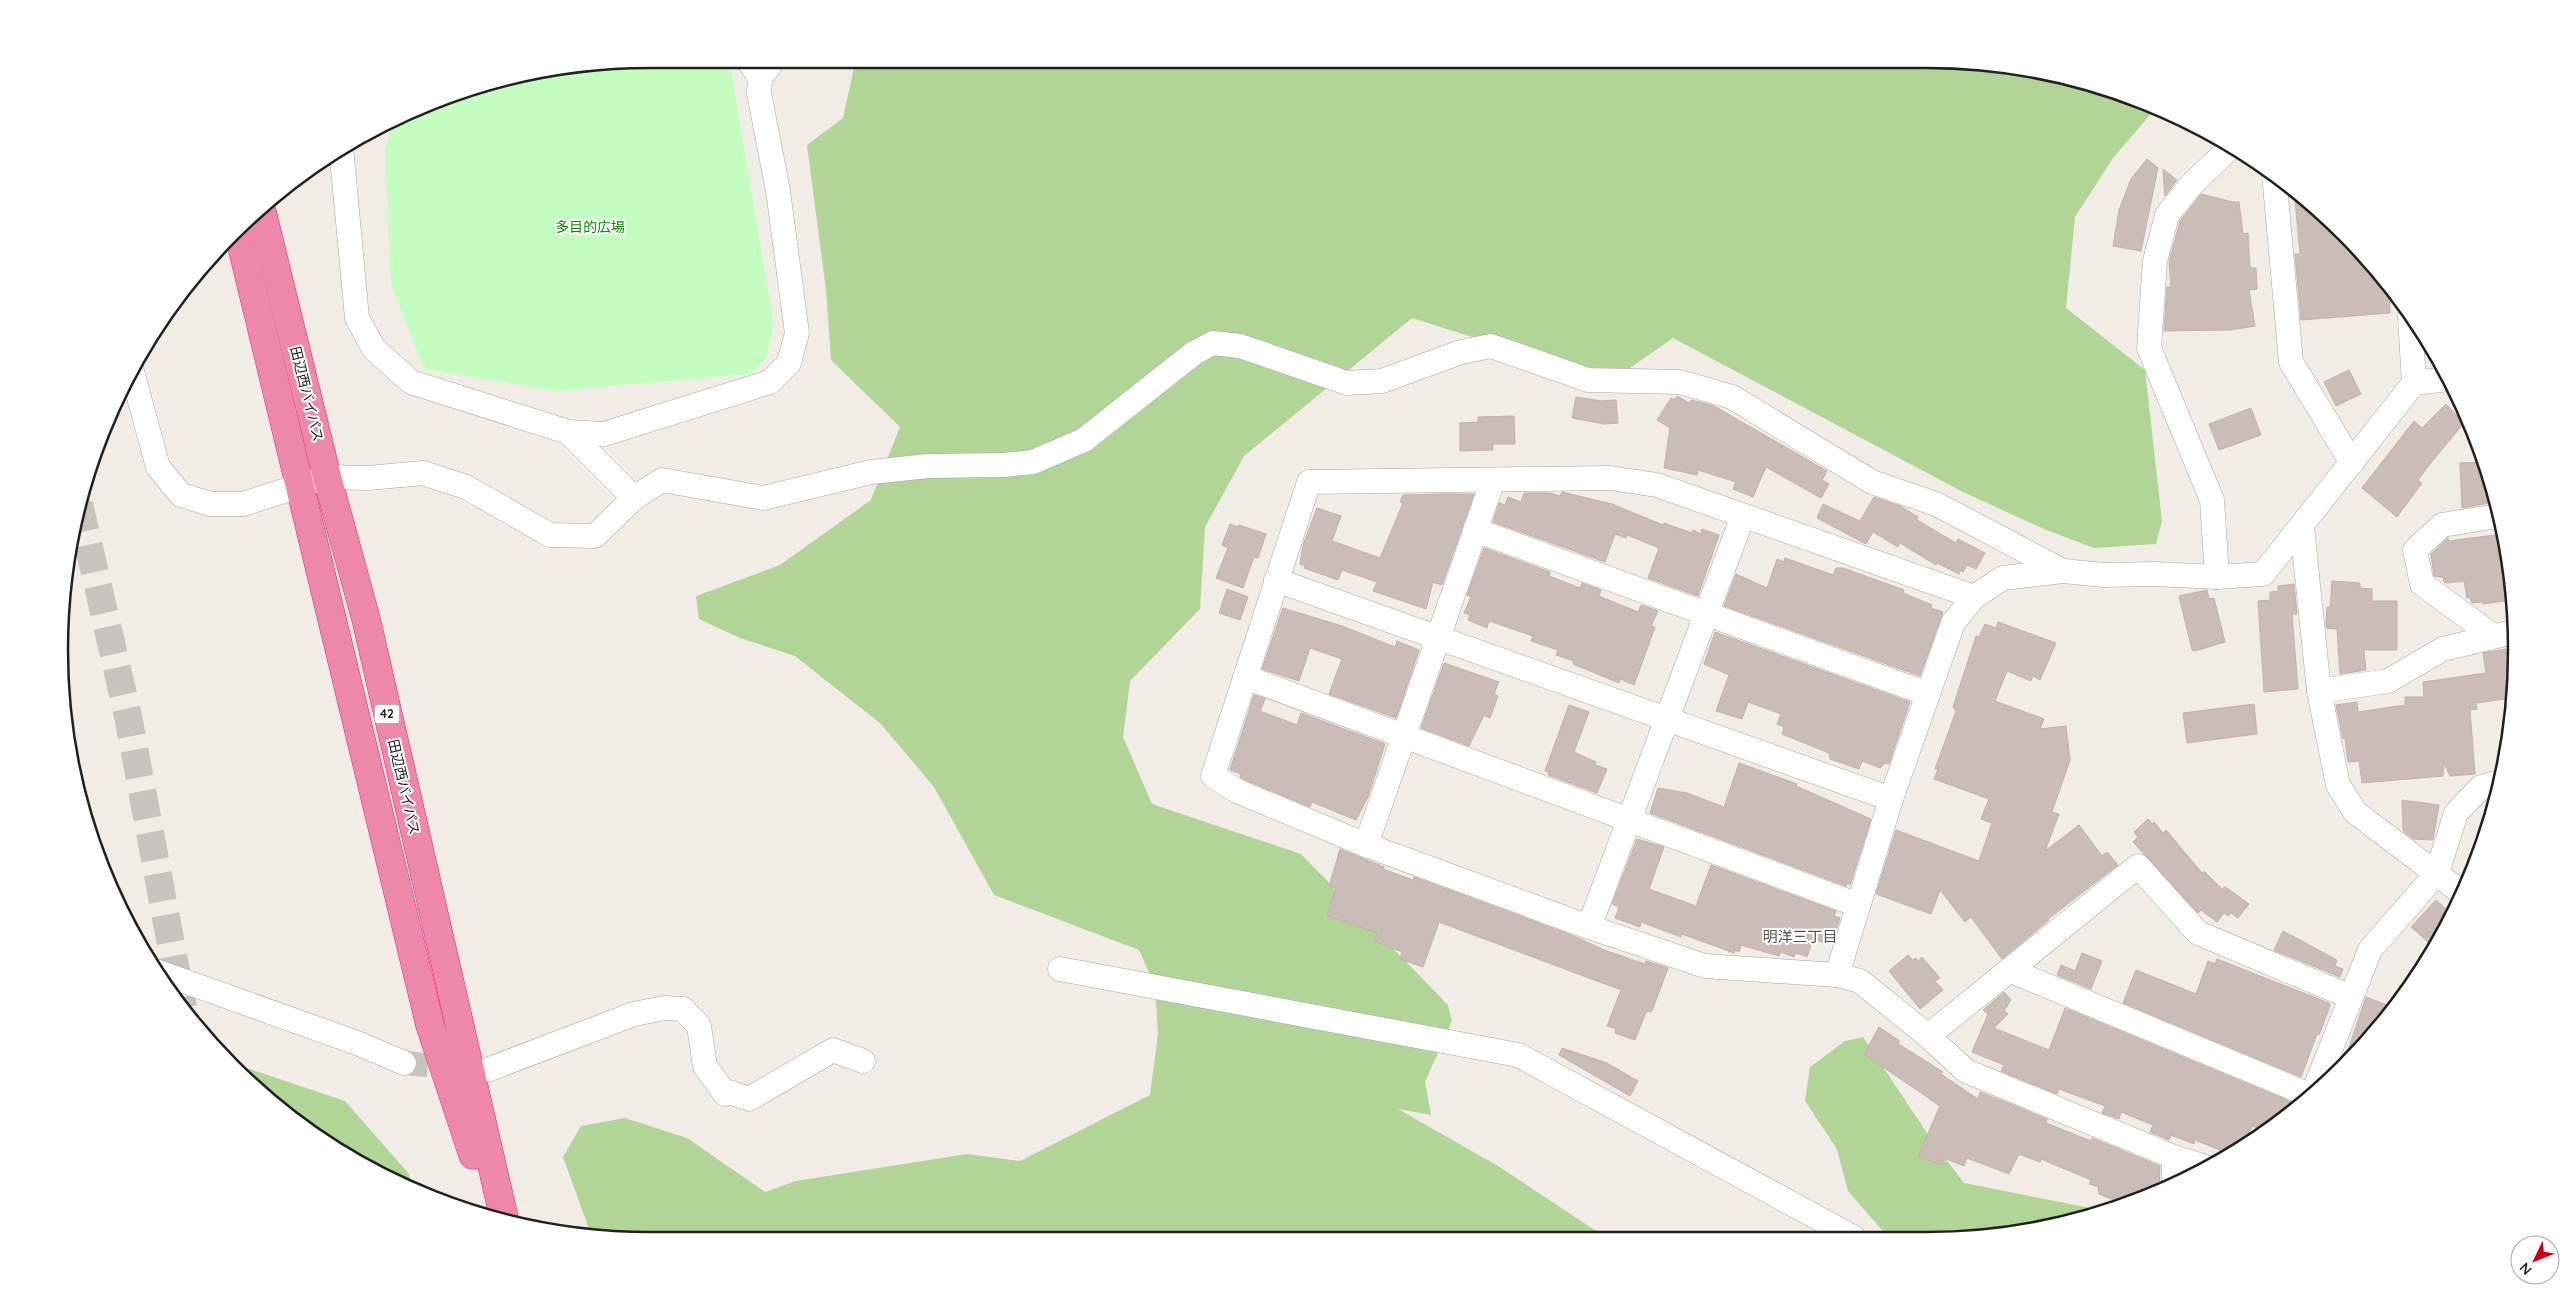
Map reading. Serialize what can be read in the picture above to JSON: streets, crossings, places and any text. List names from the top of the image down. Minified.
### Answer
{"streets":{"highway":["田辺西バイパス","42"]},"districts":["明洋三丁目"],"parks":["多目的広場"],"north":"bottom left"}
